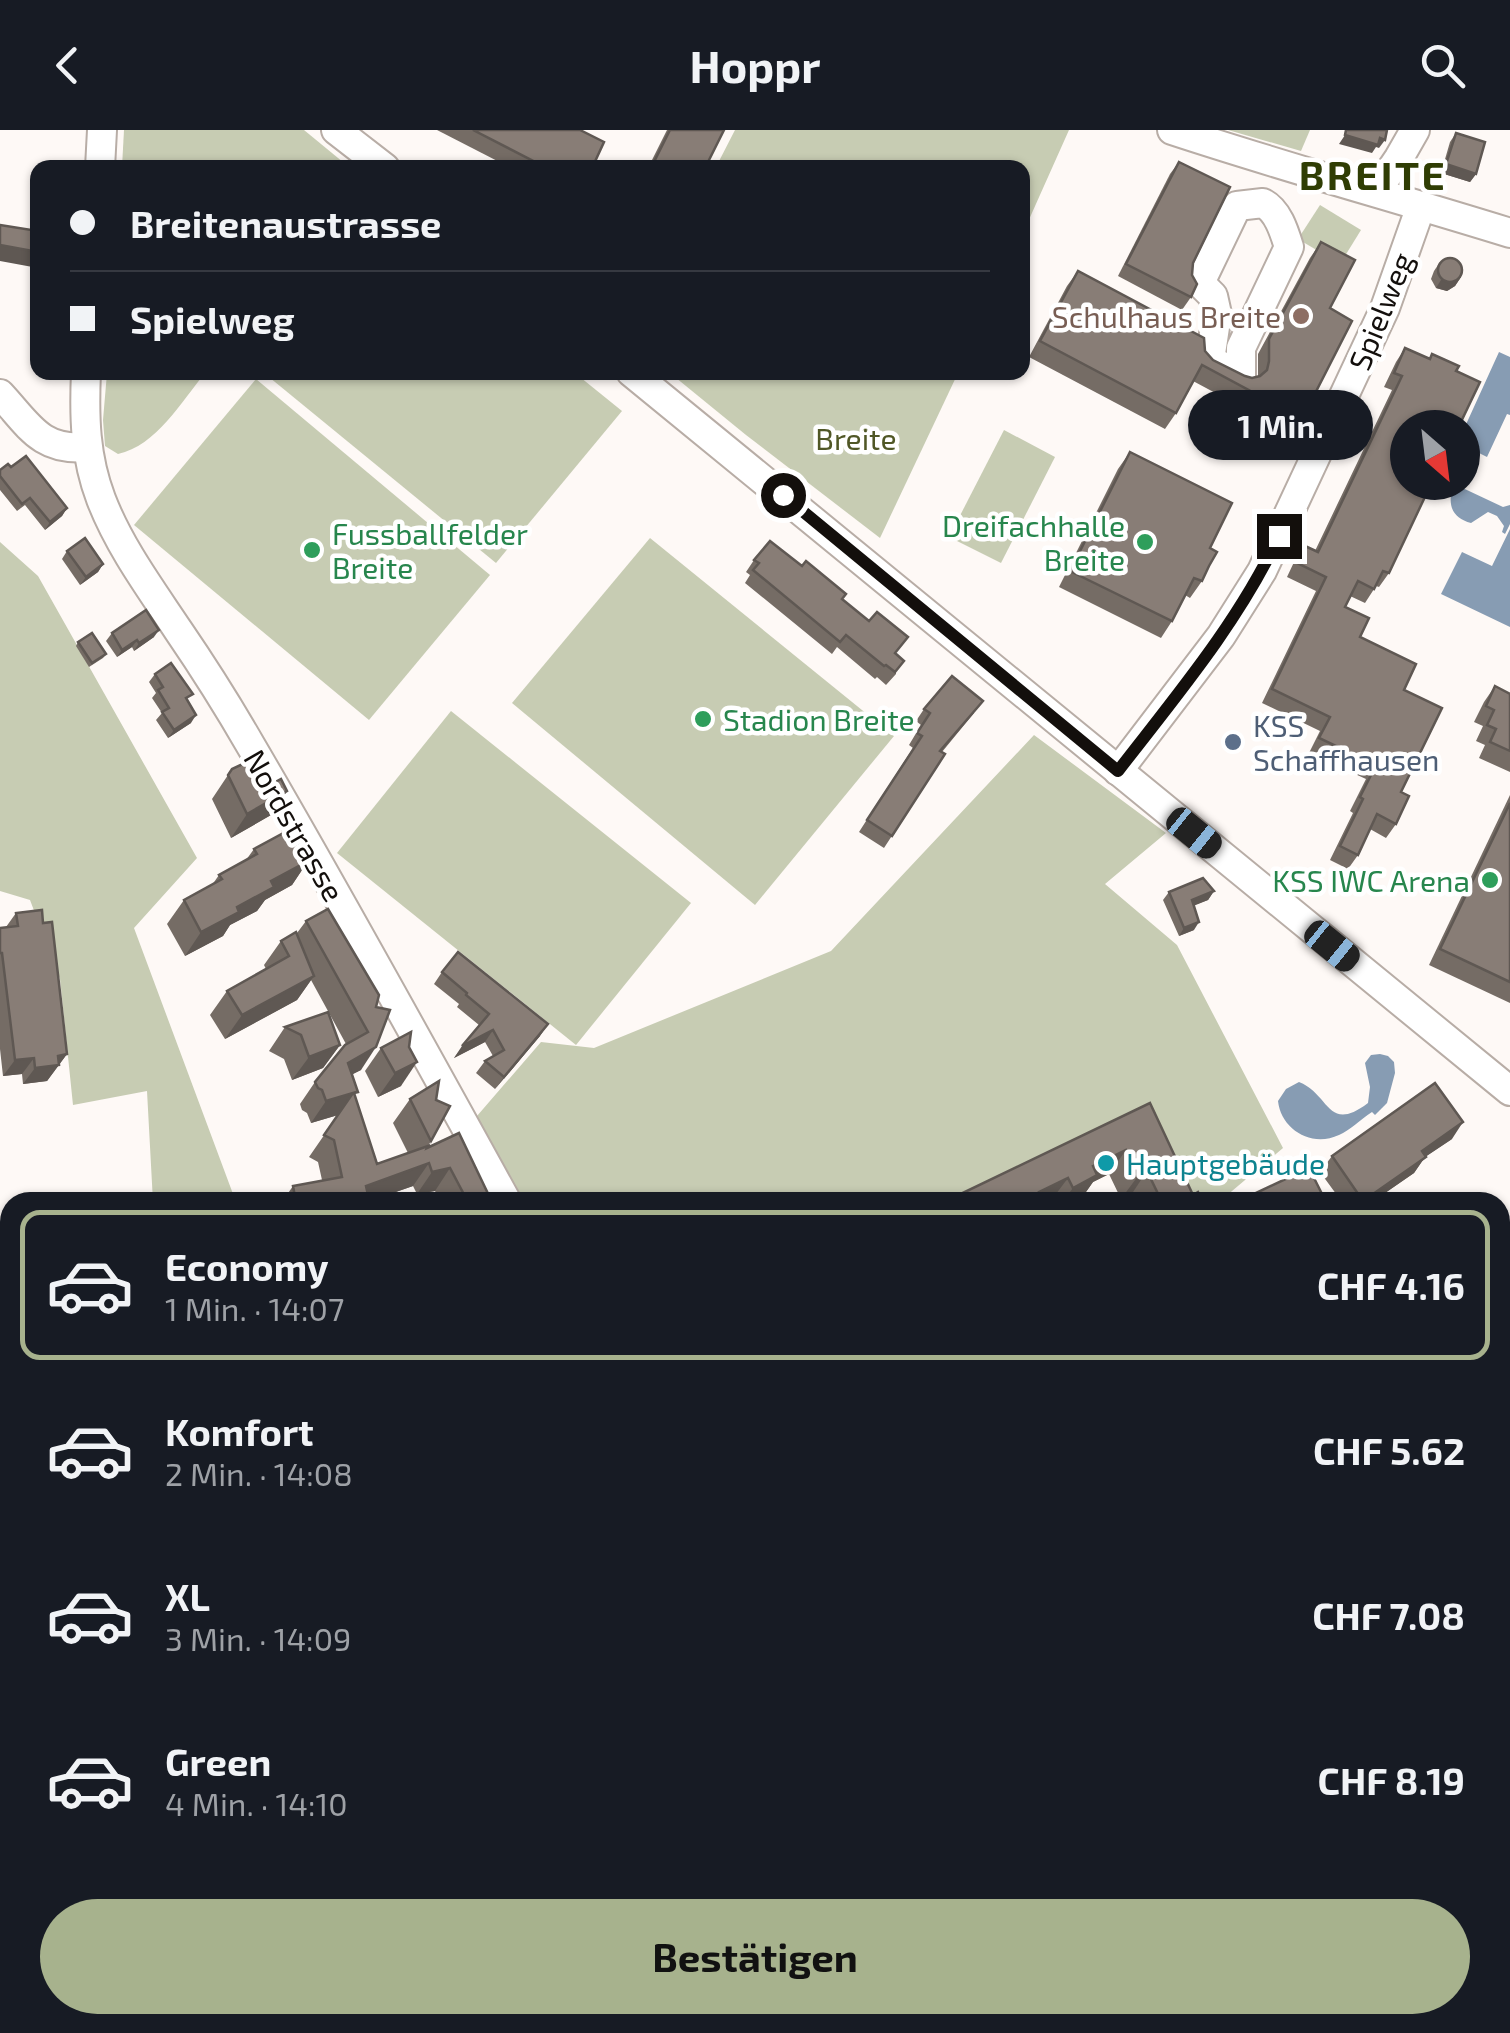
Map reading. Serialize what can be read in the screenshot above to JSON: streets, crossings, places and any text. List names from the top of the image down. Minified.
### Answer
{"streets":{"street":["Spielweg","Nordstrasse"]},"districts":["BREITE"],"parks":["Breite"],"places":["Schulhaus Breite","Dreifachhalle Breite","Fussballfelder Breite","Stadion Breite","KSS Schaffhausen","KSS IWC Arena","Hauptgebäude"],"north":"bottom right","page":{"header":"Hoppr","banner":["Breitenaustrasse","Spielweg"],"bubble":"1 Min.","list":[{"name":"Economy","note":"1 Min. · 14:07","value":"CHF 4.16"},{"name":"Komfort","note":"2 Min. · 14:08","value":"CHF 5.62"},{"name":"XL","note":"3 Min. · 14:09","value":"CHF 7.08"},{"name":"Green","note":"4 Min. · 14:10","value":"CHF 8.19"}],"buttons":"Bestätigen"}}
